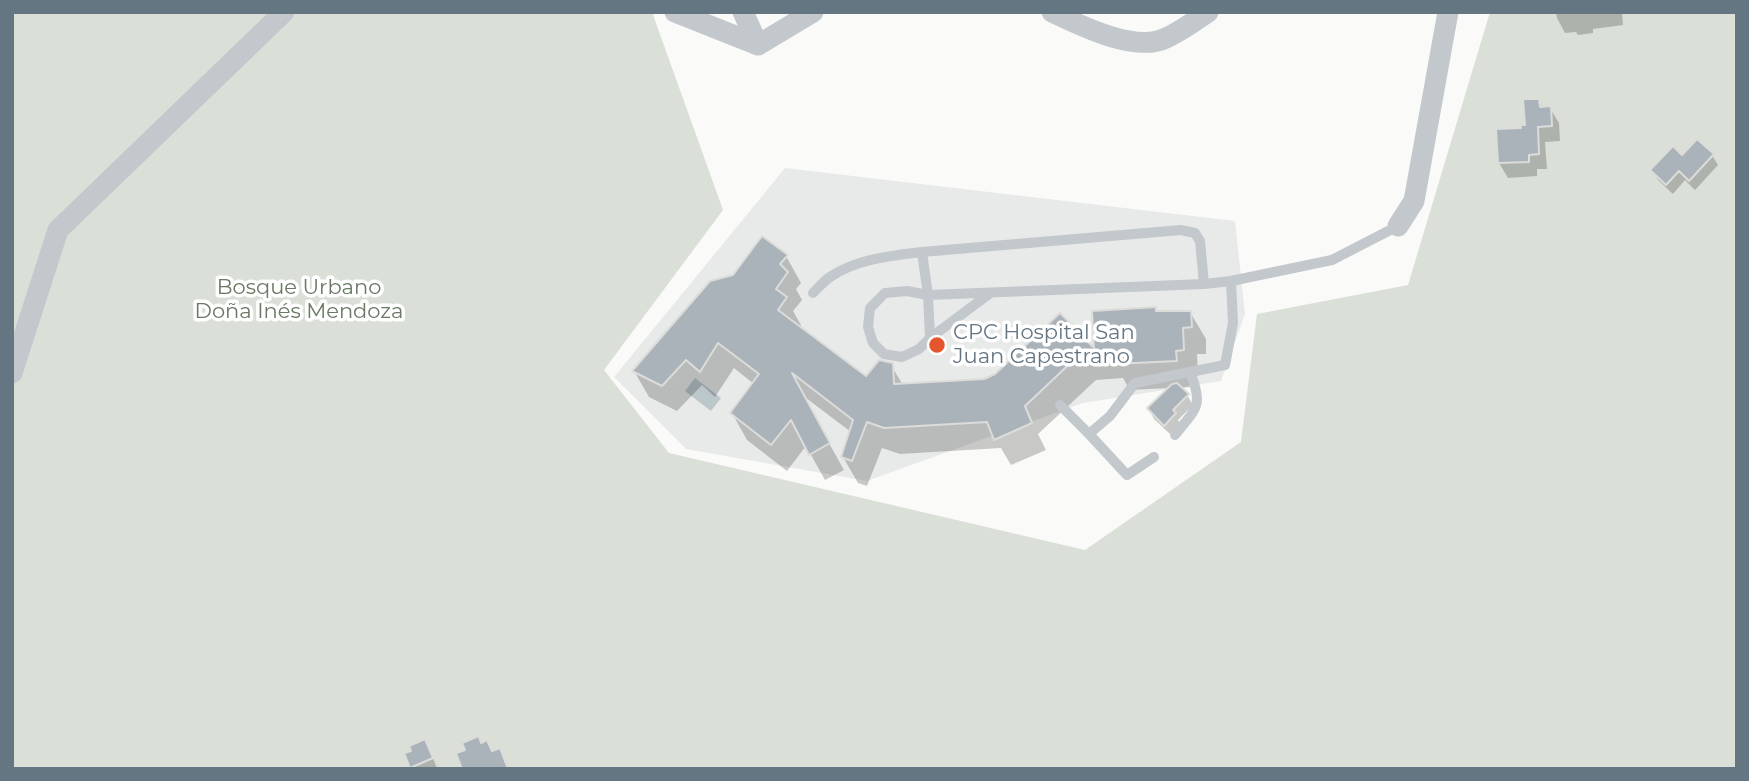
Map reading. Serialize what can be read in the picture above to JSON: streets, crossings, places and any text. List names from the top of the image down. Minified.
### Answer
{"parks":["Bosque Urbano Doña Inés Mendoza"],"places":["CPC Hospital San Juan Capestrano"]}
